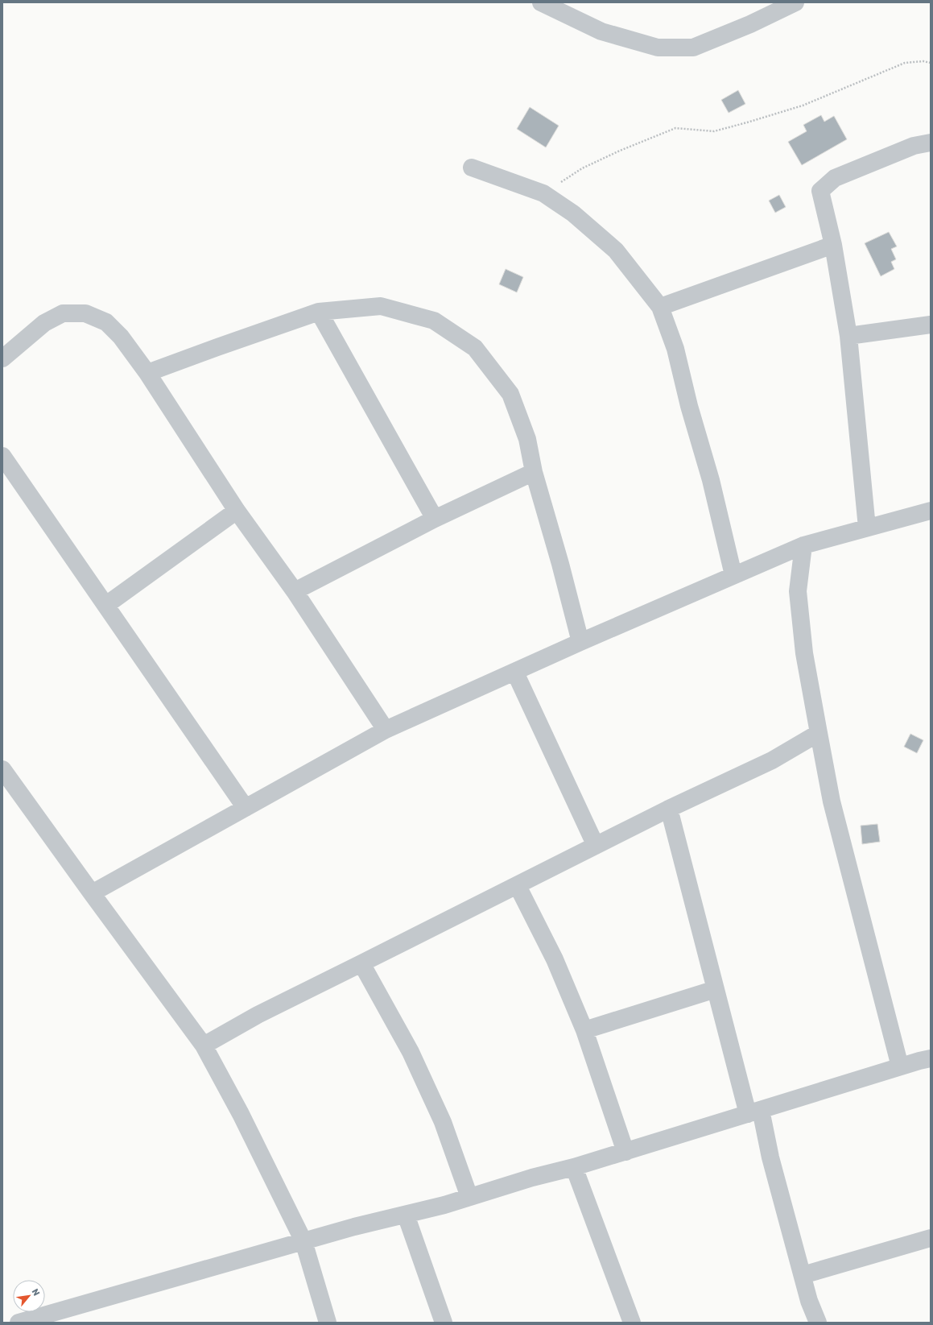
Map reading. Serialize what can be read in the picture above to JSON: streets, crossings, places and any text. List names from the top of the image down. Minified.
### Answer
{"north":"top right"}
